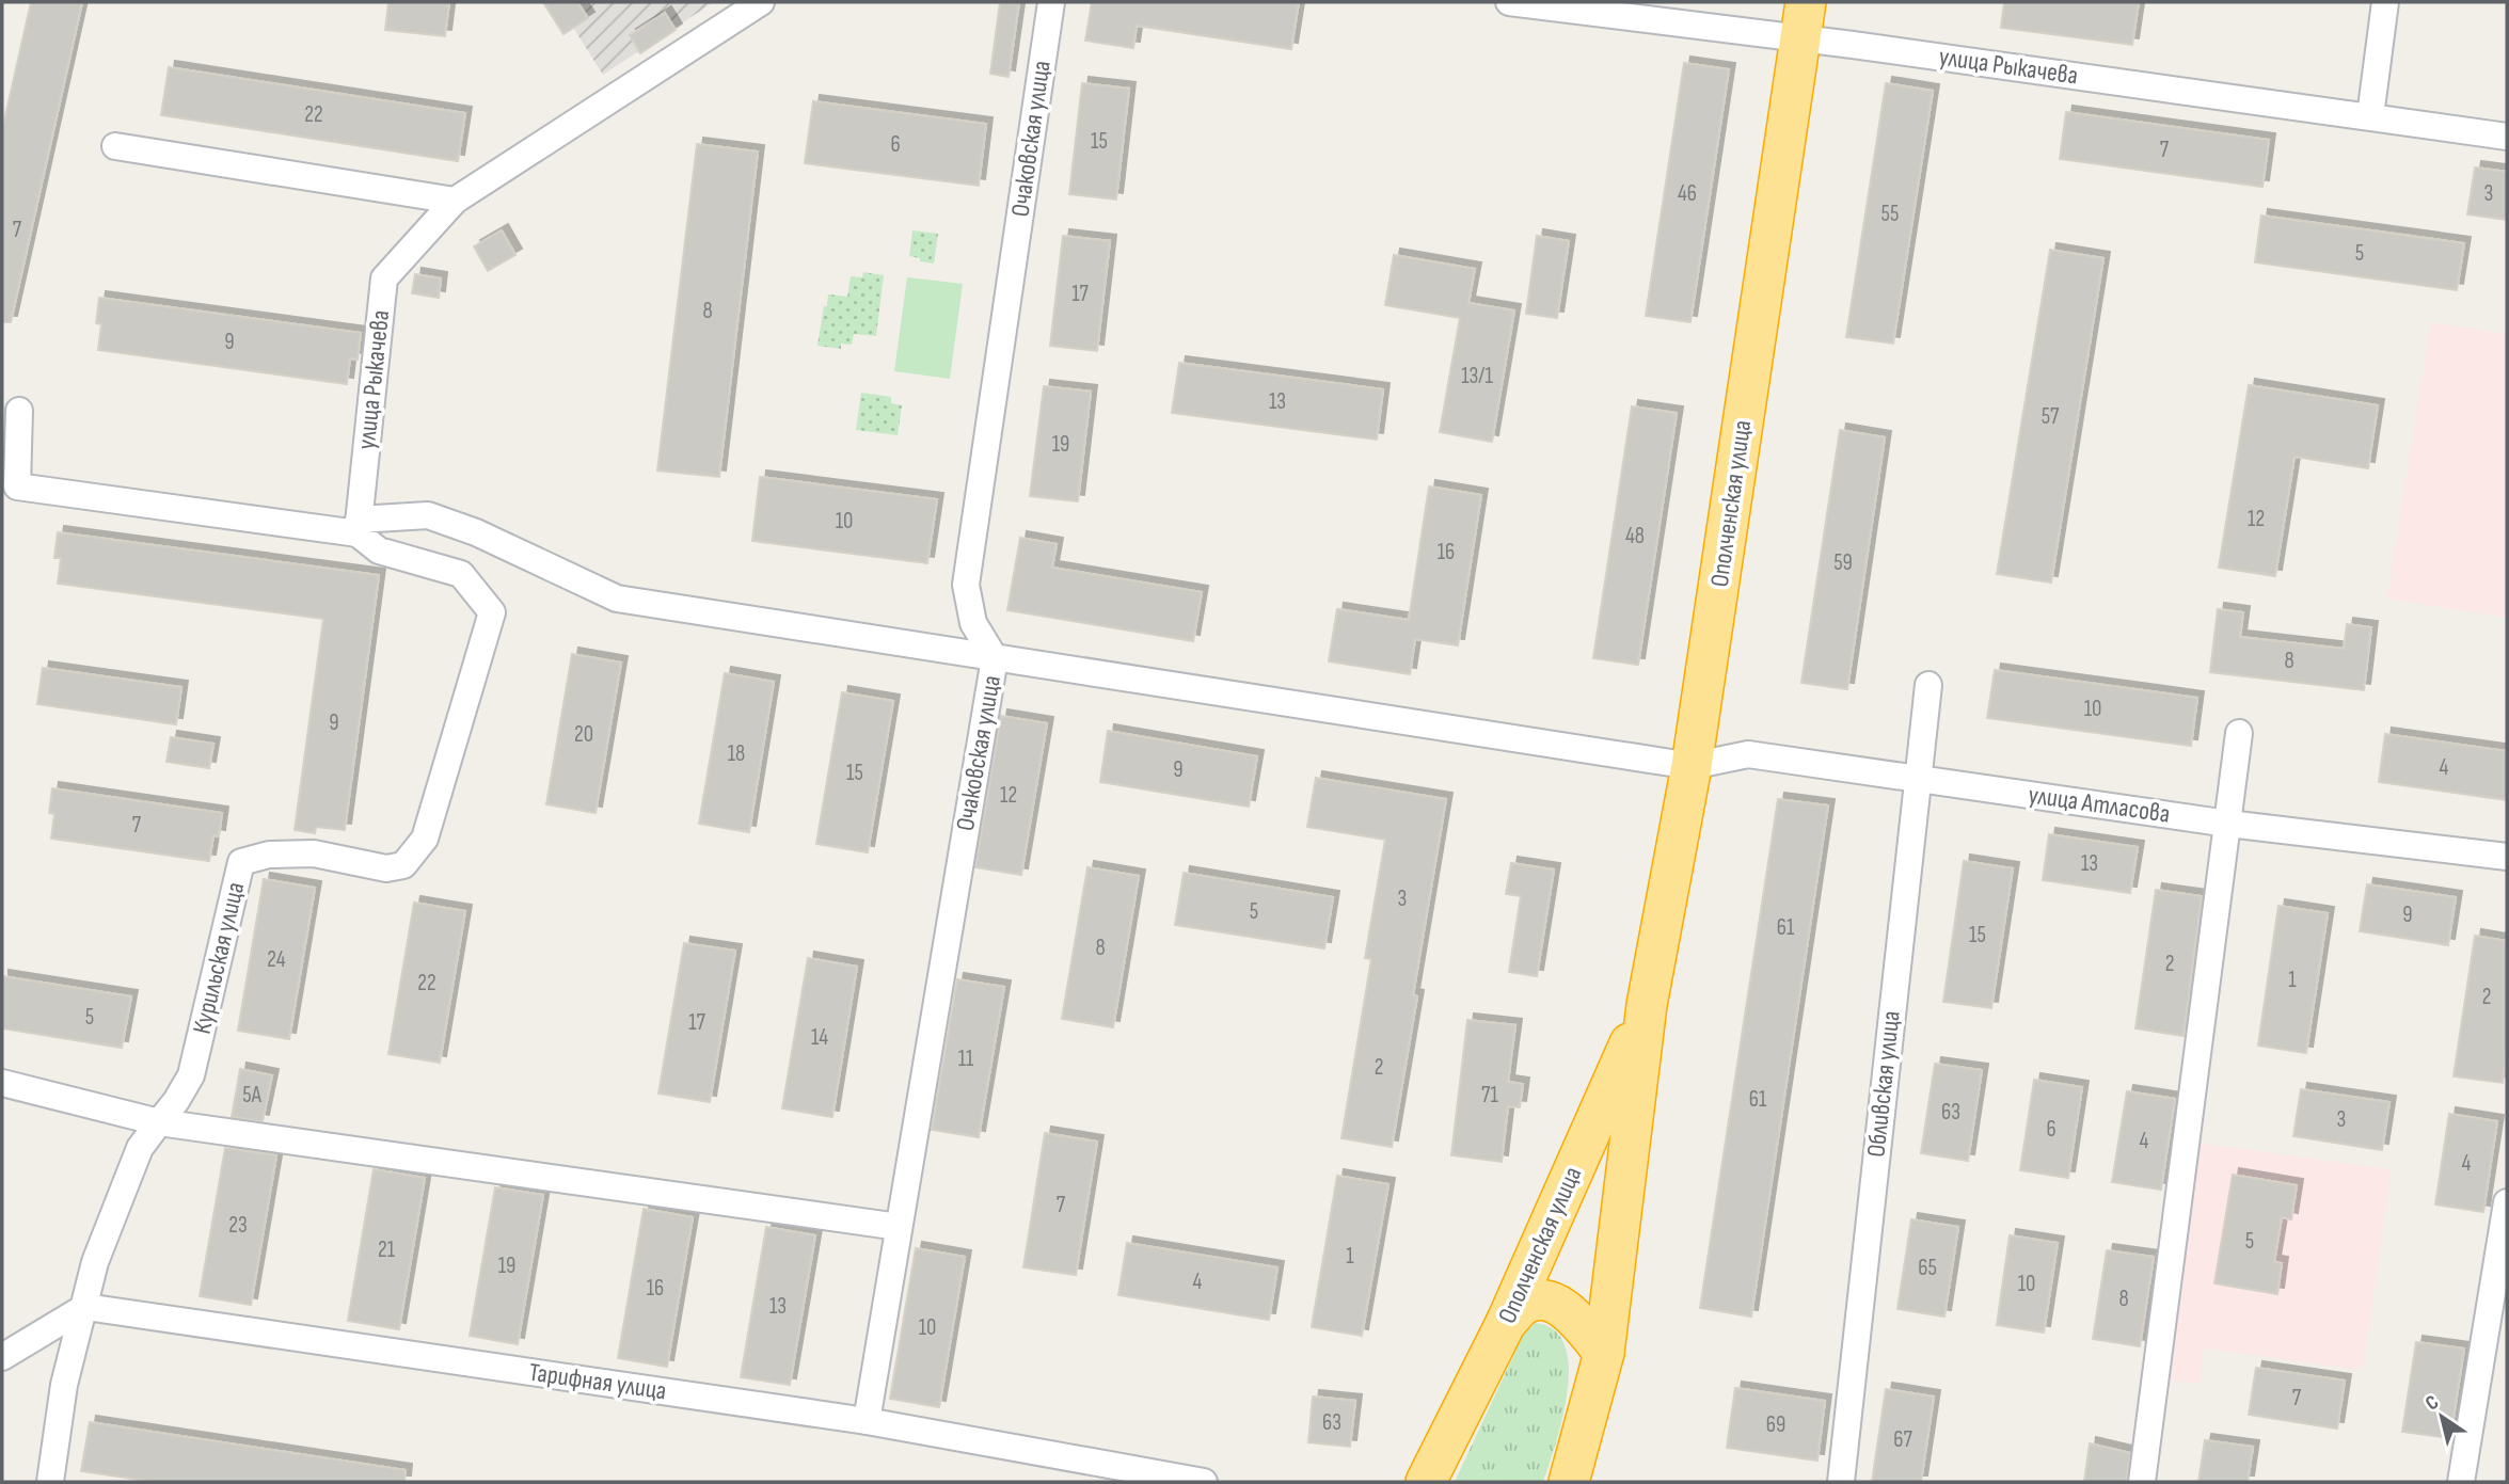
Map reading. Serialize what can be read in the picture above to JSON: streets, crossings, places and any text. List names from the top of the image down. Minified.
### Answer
{"streets":{"highway":["Ополченская улица"],"street":["улица Рыкачева","Очаковская улица","улица Атласова","Курильская улица","Обливская улица","Тарифная улица"]},"crossings":[["улица Рыкачева","Ополченская улица"],["улица Рыкачева","Курильская улица"],["Очаковская улица","Тарифная улица"],["Ополченская улица","улица Атласова"],["улица Атласова","Обливская улица"]],"house_numbers":["22","15","6","7","46","3","55","7","5","17","8","9","13/1","13","57","19","12","10","48","16","59","8","10","9","20","18","4","9","15","12","7","13","3","5","9","61","15","8","24","2","1","22","2","5","17","14","11","2","5А","71","61","63","3","6","4","4","7","23","5","21","1","19","65","4","10","16","8","13","10","7","63","69","67"],"north":"top left"}
